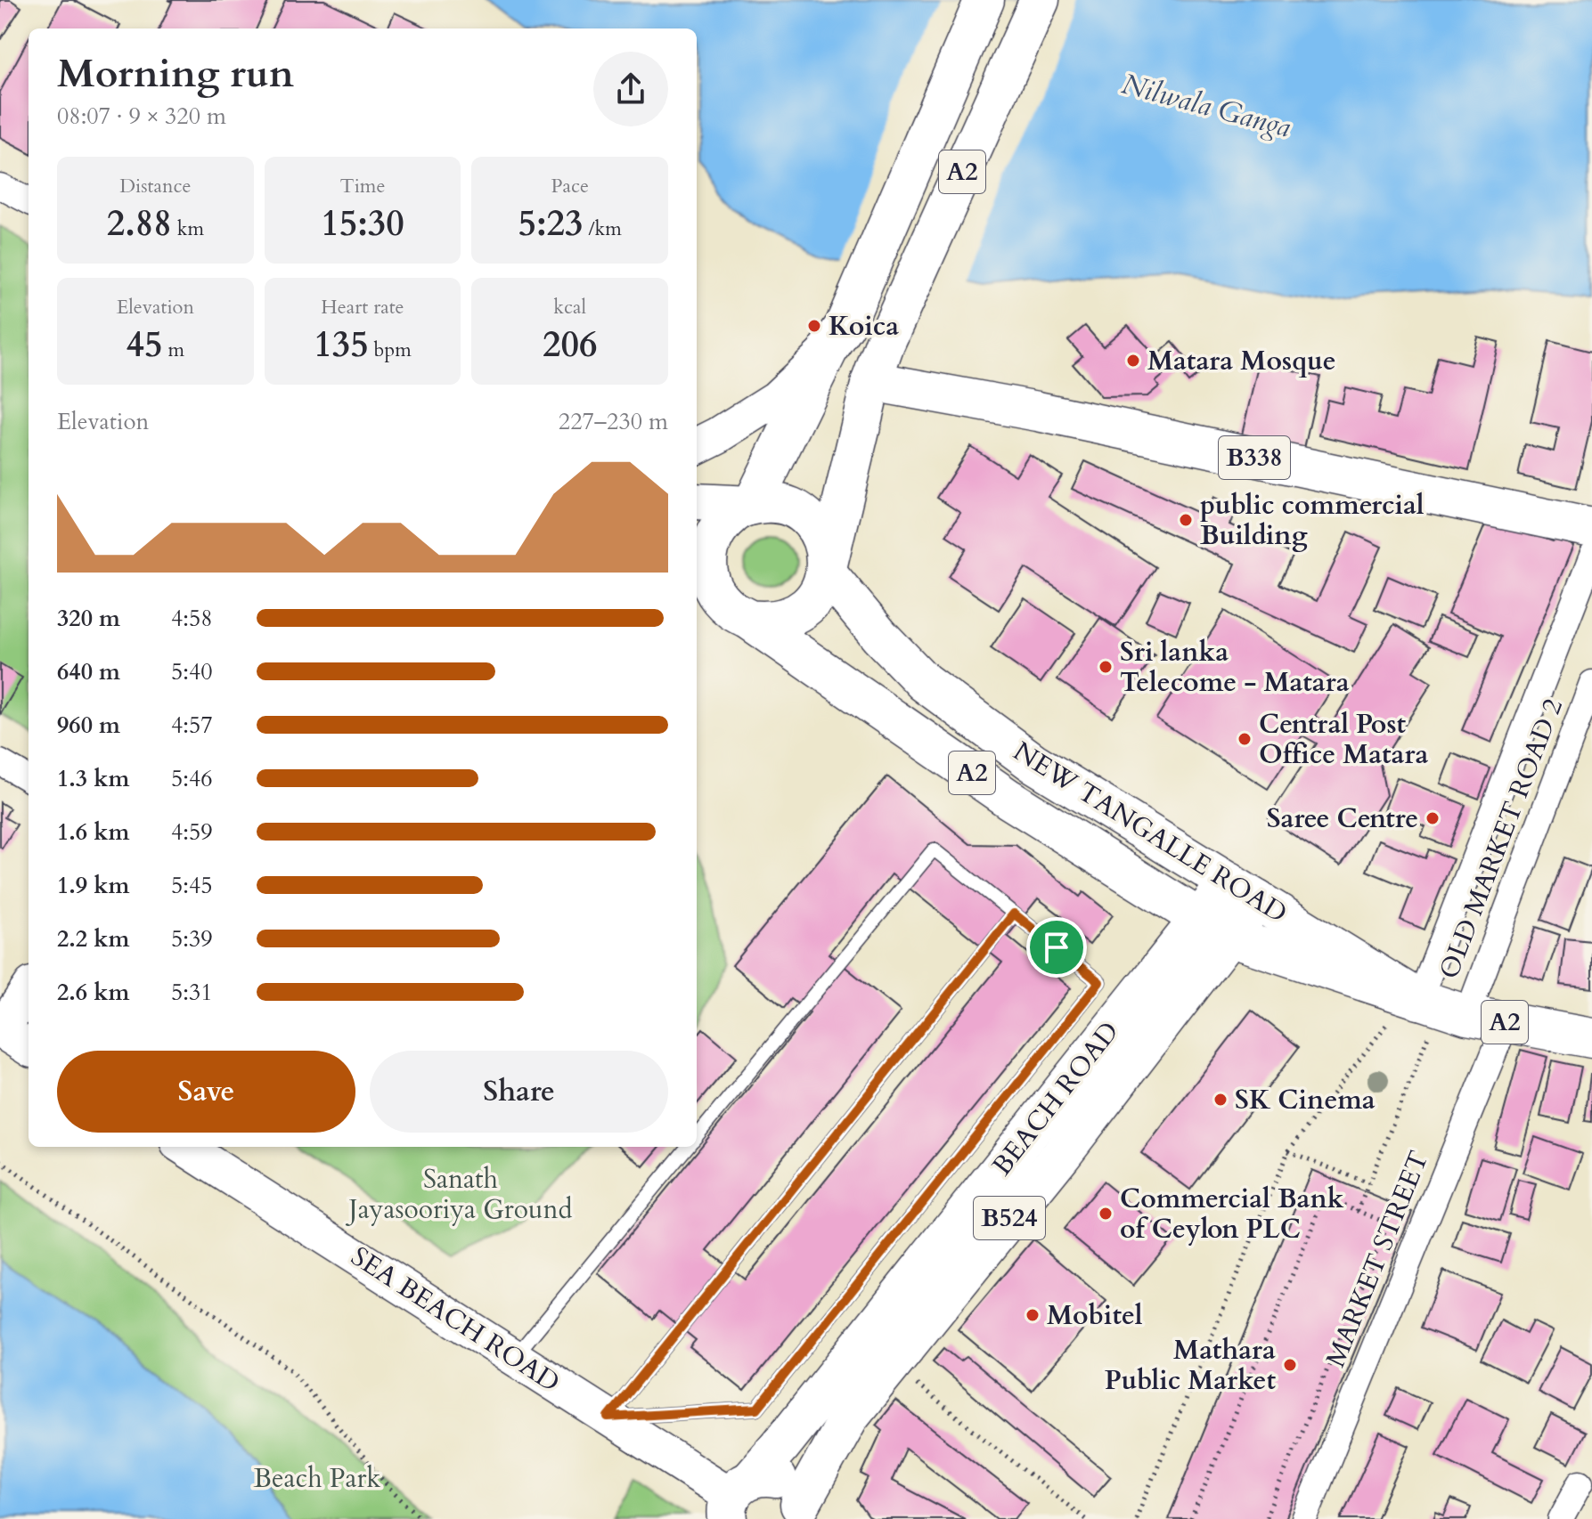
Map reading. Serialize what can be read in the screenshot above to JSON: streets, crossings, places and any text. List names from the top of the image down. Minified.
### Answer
{"streets":{"main road":["A2","B338","NEW TANGALLE ROAD","BEACH ROAD","B524"],"street":["OLD MARKET ROAD 2","MARKET STREET","SEA BEACH ROAD"]},"crossings":[["A2","B338"],["A2","NEW TANGALLE ROAD"],["NEW TANGALLE ROAD","OLD MARKET ROAD 2"],["NEW TANGALLE ROAD","BEACH ROAD"],["NEW TANGALLE ROAD","MARKET STREET"],["BEACH ROAD","SEA BEACH ROAD"]],"water":["Nilwala Ganga"],"parks":["Sanath Jayasooriya Ground","Beach Park"],"places":["Koica","Matara Mosque","public commercial Building","Sri lanka Telecome - Matara","Central Post Office Matara","Saree Centre","SK Cinema","Commercial Bank of Ceylon PLC","Mobitel","Mathara Public Market"],"page":{"heading":["Morning run","08:07 · 9 × 320 m"],"stats":[["Distance","2.88 km"],["Time","15:30"],["Pace","5:23 /km"],["Elevation","45 m"],["Heart rate","135 bpm"],["kcal","206"]],"chart":["Elevation","227–230 m"],"list":[{"name":"320 m","note":"4:58"},{"name":"640 m","note":"5:40"},{"name":"960 m","note":"4:57"},{"name":"1.3 km","note":"5:46"},{"name":"1.6 km","note":"4:59"},{"name":"1.9 km","note":"5:45"},{"name":"2.2 km","note":"5:39"},{"name":"2.6 km","note":"5:31"}],"buttons":["Save","Share"]}}
